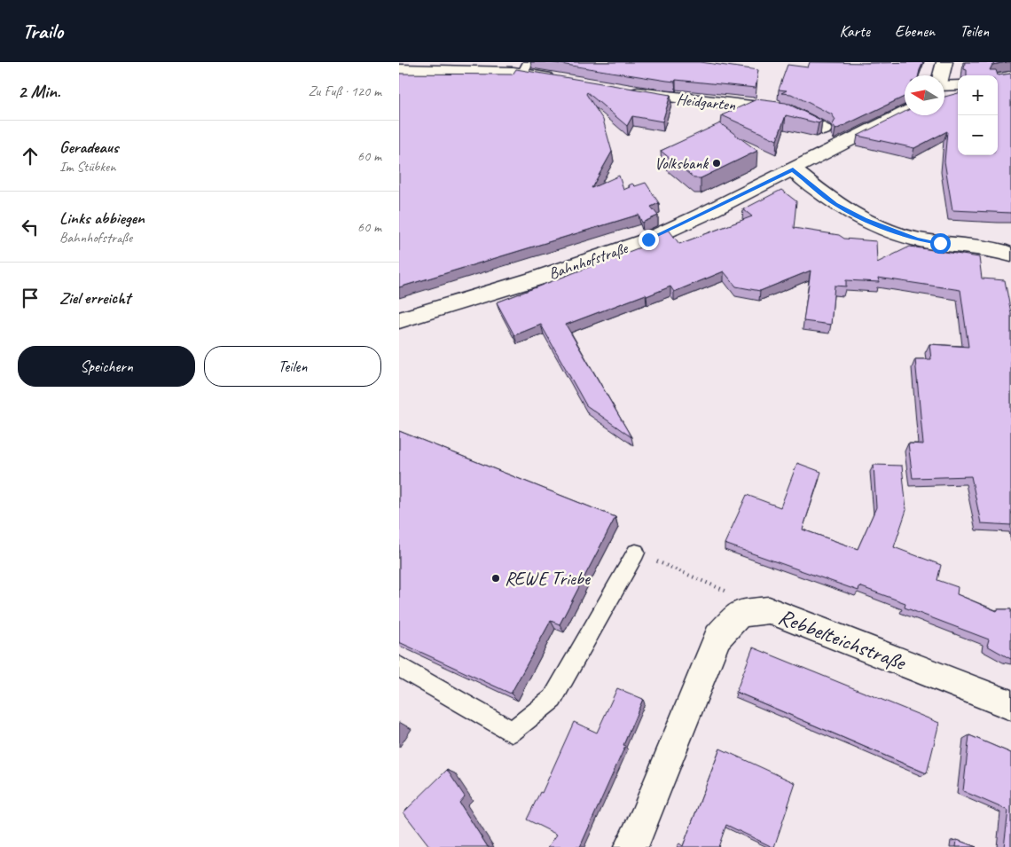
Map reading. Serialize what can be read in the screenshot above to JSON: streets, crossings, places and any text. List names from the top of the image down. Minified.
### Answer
{"streets":{"street":["Heidgarten","Bahnhofstraße","Rebbelteichstraße"]},"places":["Volksbank","REWE Triebe"],"north":"left","page":{"header":"Trailo","nav":["Karte","Ebenen","Teilen"],"heading":["2 Min.","Zu Fuß · 120 m"],"map_buttons":["+","−"],"list":[["Geradeaus","Im Stübken","60 m"],["Links abbiegen","Bahnhofstraße","60 m"],"Ziel erreicht"],"buttons":["Speichern","Teilen"]}}
